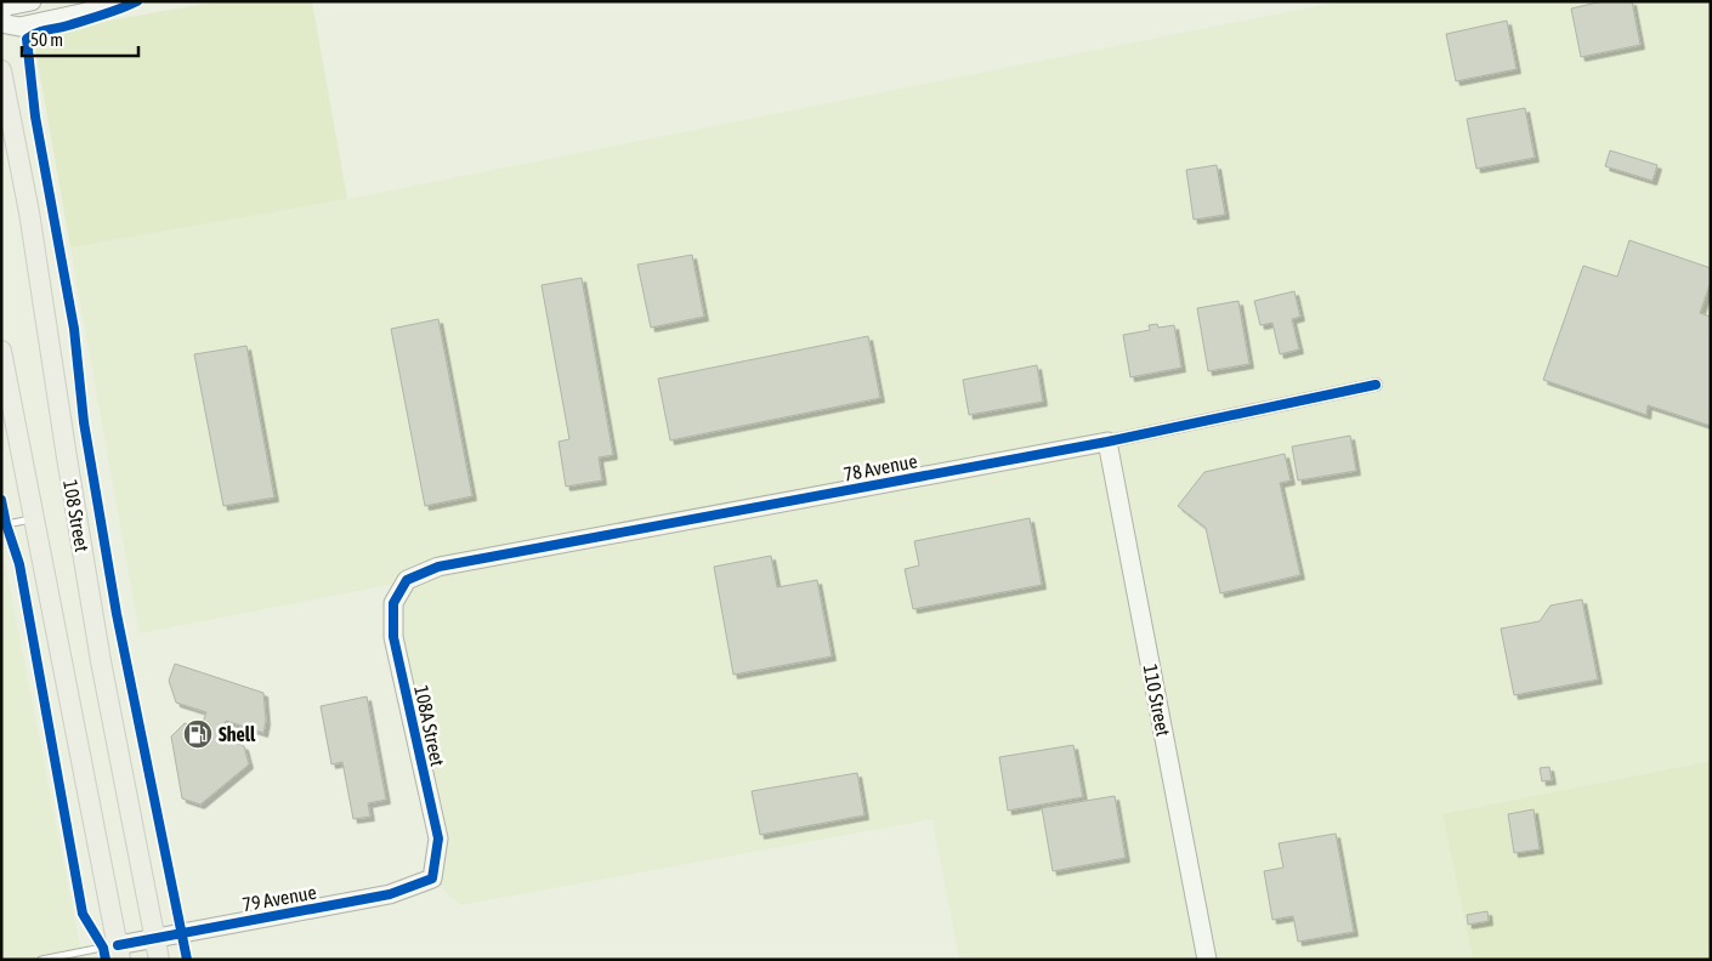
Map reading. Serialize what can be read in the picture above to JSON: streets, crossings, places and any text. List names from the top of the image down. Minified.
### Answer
{"streets":{"main road":["108 Street"],"street":["78 Avenue","110 Street","108A Street","79 Avenue"]},"crossings":[["78 Avenue","110 Street"],["78 Avenue","108A Street"],["108 Street","79 Avenue"],["108A Street","79 Avenue"]],"places":{"fuel station":["Shell"]},"scale_bar":"50 m"}
